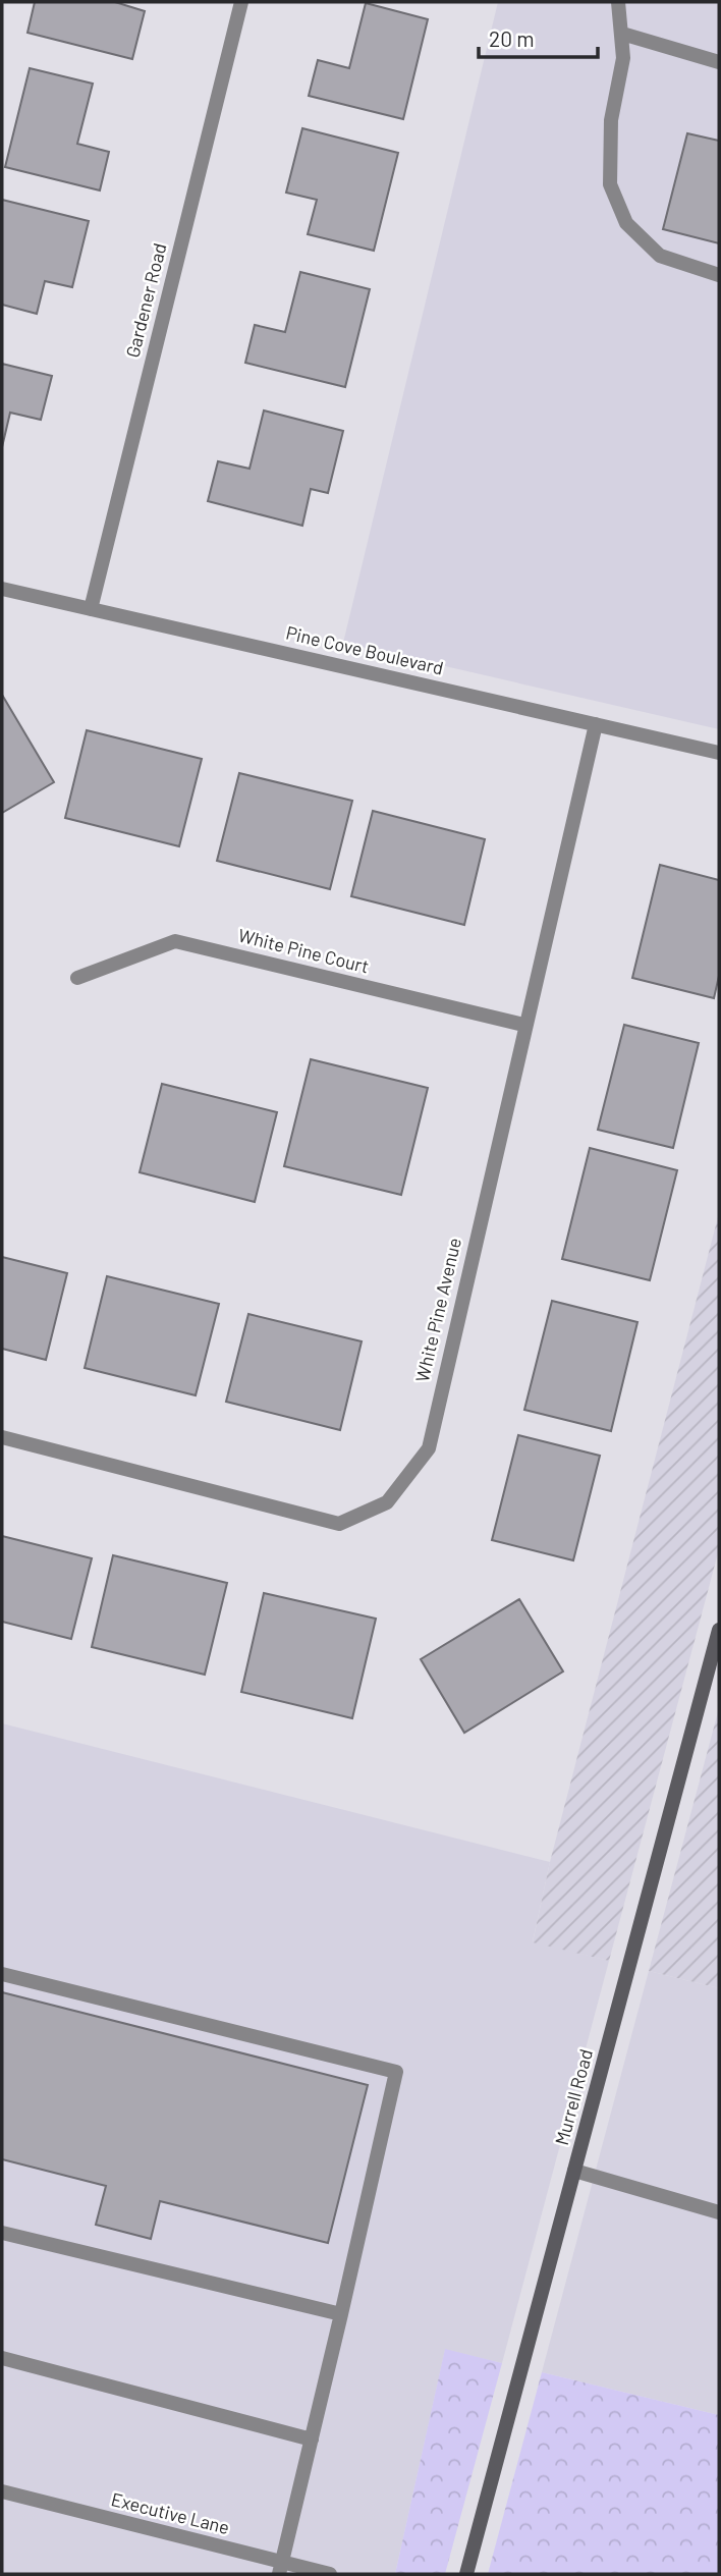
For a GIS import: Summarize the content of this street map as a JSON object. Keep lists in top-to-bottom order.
{
  "streets": {
    "street": [
      "Gardener Road",
      "Pine Cove Boulevard",
      "White Pine Court",
      "White Pine Avenue",
      "Murrell Road",
      "Executive Lane"
    ]
  },
  "crossings": [
    ["Gardener Road", "Pine Cove Boulevard"],
    ["Pine Cove Boulevard", "White Pine Avenue"],
    ["White Pine Court", "White Pine Avenue"]
  ],
  "scale_bar": "20 m"
}
